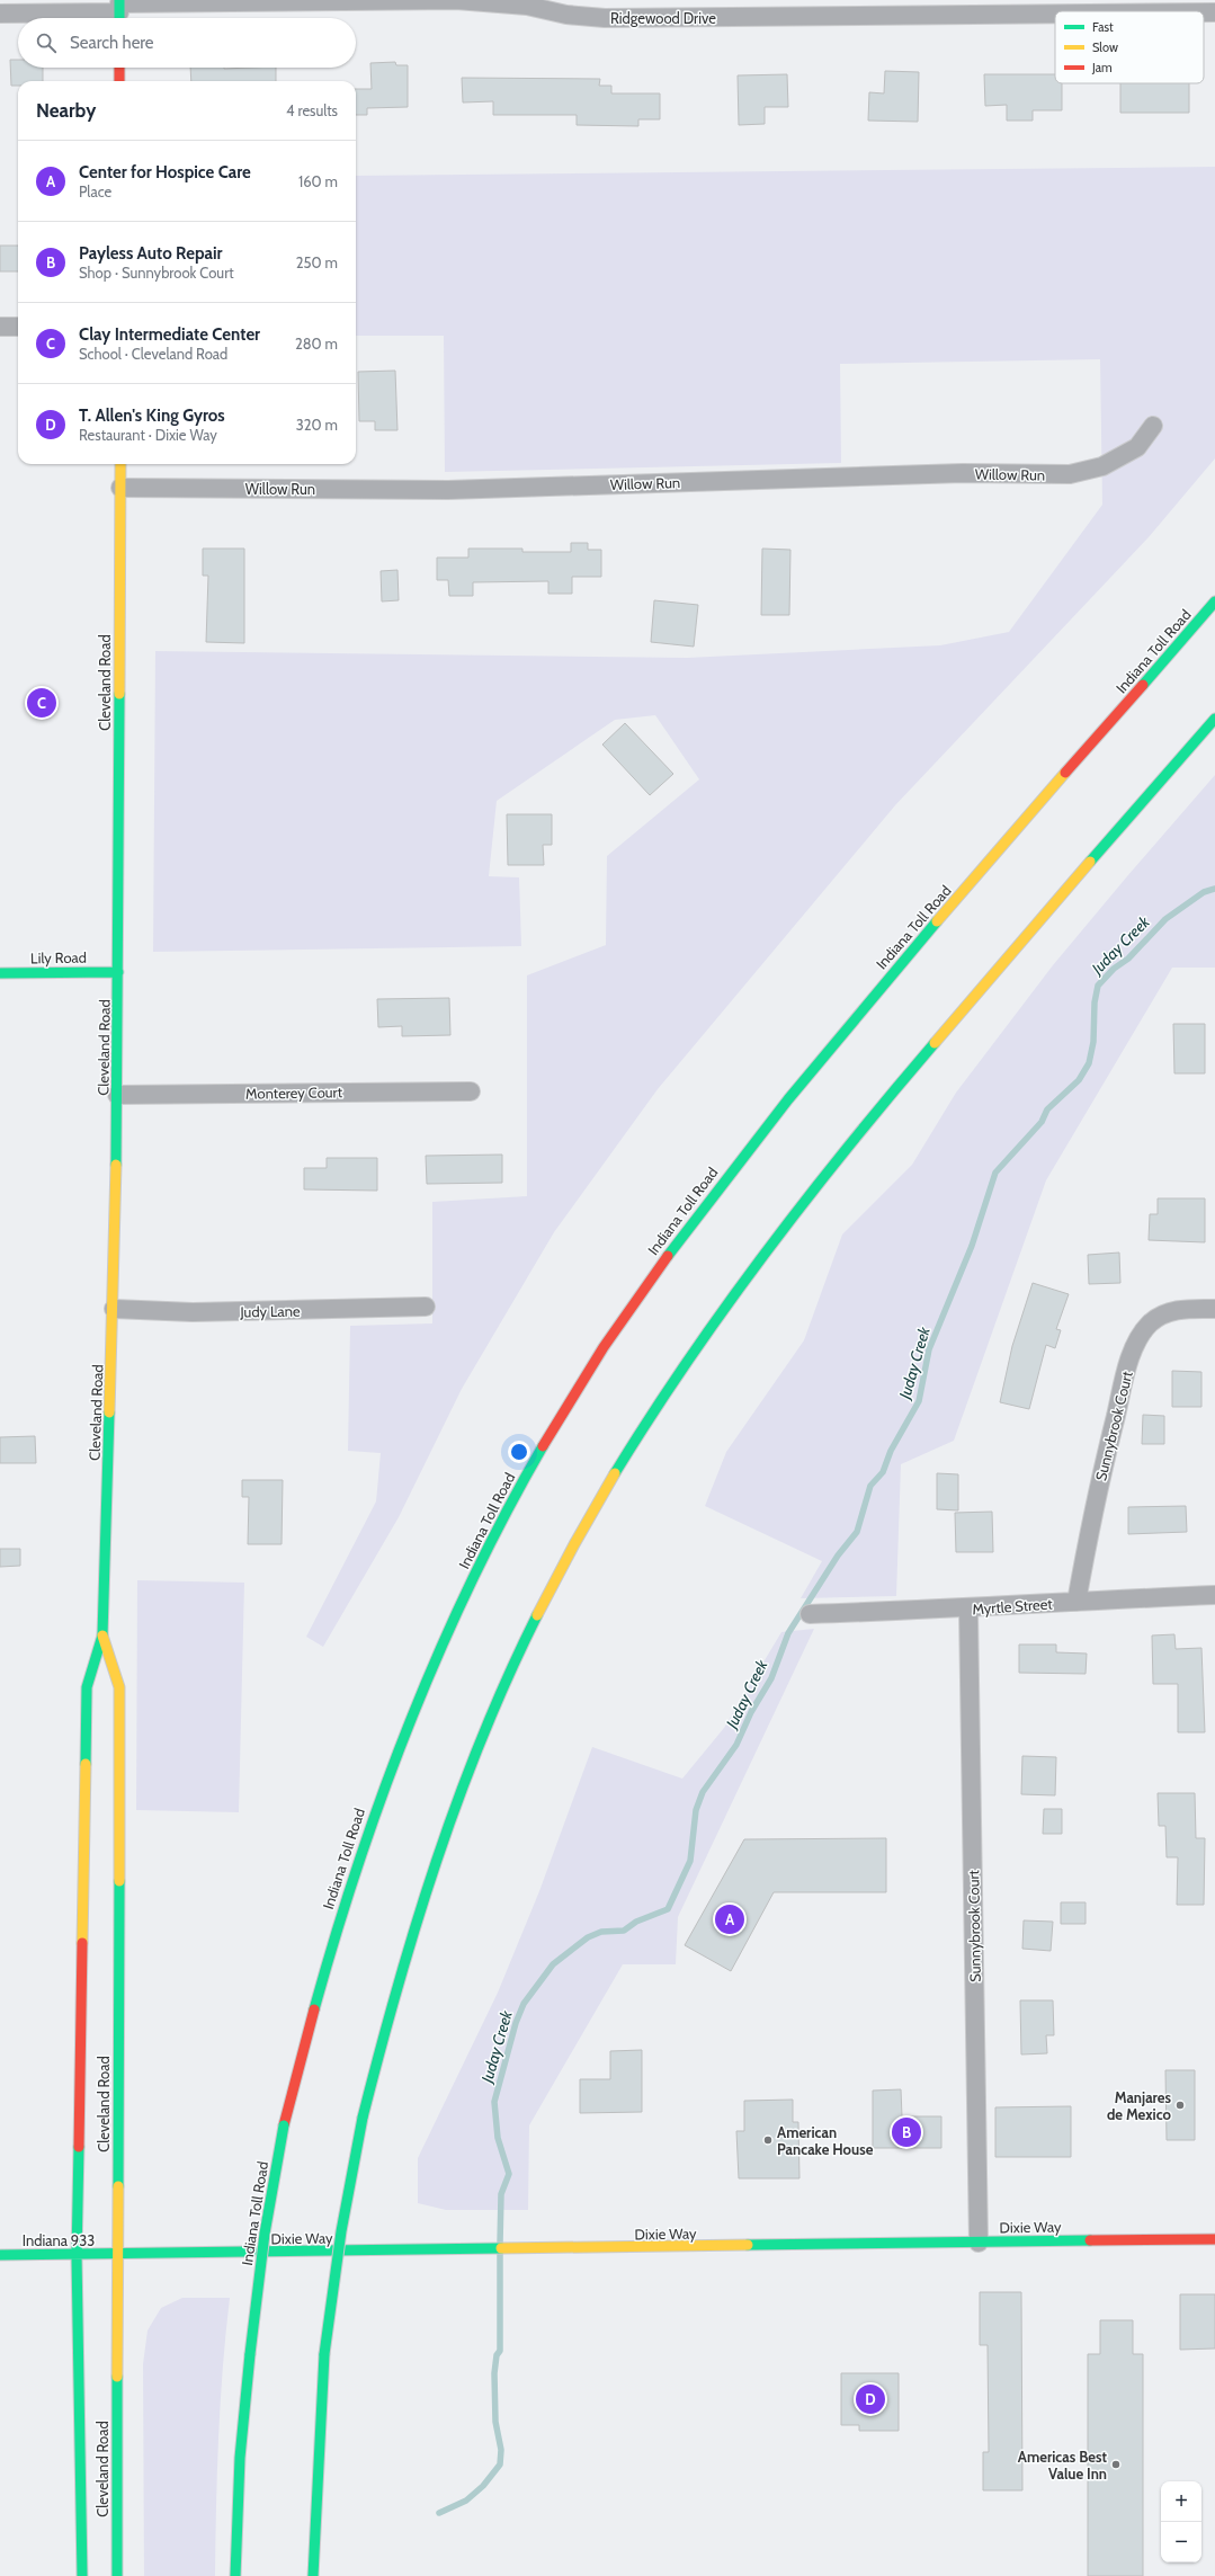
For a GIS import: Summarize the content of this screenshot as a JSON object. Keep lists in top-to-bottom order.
{
  "streets": {
    "main road": [
      "Indiana Toll Road",
      "Cleveland Road",
      "Lily Road",
      "Dixie Way",
      "Indiana 933"
    ],
    "street": [
      "Ridgewood Drive",
      "Willow Run",
      "Monterey Court",
      "Judy Lane",
      "Sunnybrook Court",
      "Myrtle Street"
    ]
  },
  "crossings": [
    ["Willow Run", "Cleveland Road"],
    ["Cleveland Road", "Lily Road"],
    ["Cleveland Road", "Monterey Court"],
    ["Cleveland Road", "Judy Lane"],
    ["Cleveland Road", "Dixie Way"],
    ["Cleveland Road", "Indiana 933"],
    ["Sunnybrook Court", "Myrtle Street"],
    ["Sunnybrook Court", "Dixie Way"],
    ["Dixie Way", "Indiana 933"]
  ],
  "water": ["Juday Creek"],
  "places": ["Manjares de Mexico", "American Pancake House", "Americas Best Value Inn"],
  "legend": ["Fast", "Slow", "Jam"],
  "page": {
    "search": "Search here",
    "heading": ["Nearby", "4 results"],
    "list": [
      {
        "mark": "A",
        "name": "Center for Hospice Care",
        "note": "Place",
        "value": "160 m"
      },
      {
        "mark": "B",
        "name": "Payless Auto Repair",
        "note": "Shop · Sunnybrook Court",
        "value": "250 m"
      },
      {
        "mark": "C",
        "name": "Clay Intermediate Center",
        "note": "School · Cleveland Road",
        "value": "280 m"
      },
      {
        "mark": "D",
        "name": "T. Allen's King Gyros",
        "note": "Restaurant · Dixie Way",
        "value": "320 m"
      }
    ],
    "pins": [
      "C",
      "A",
      "B",
      "D"
    ],
    "map_buttons": ["+", "−"]
  }
}
